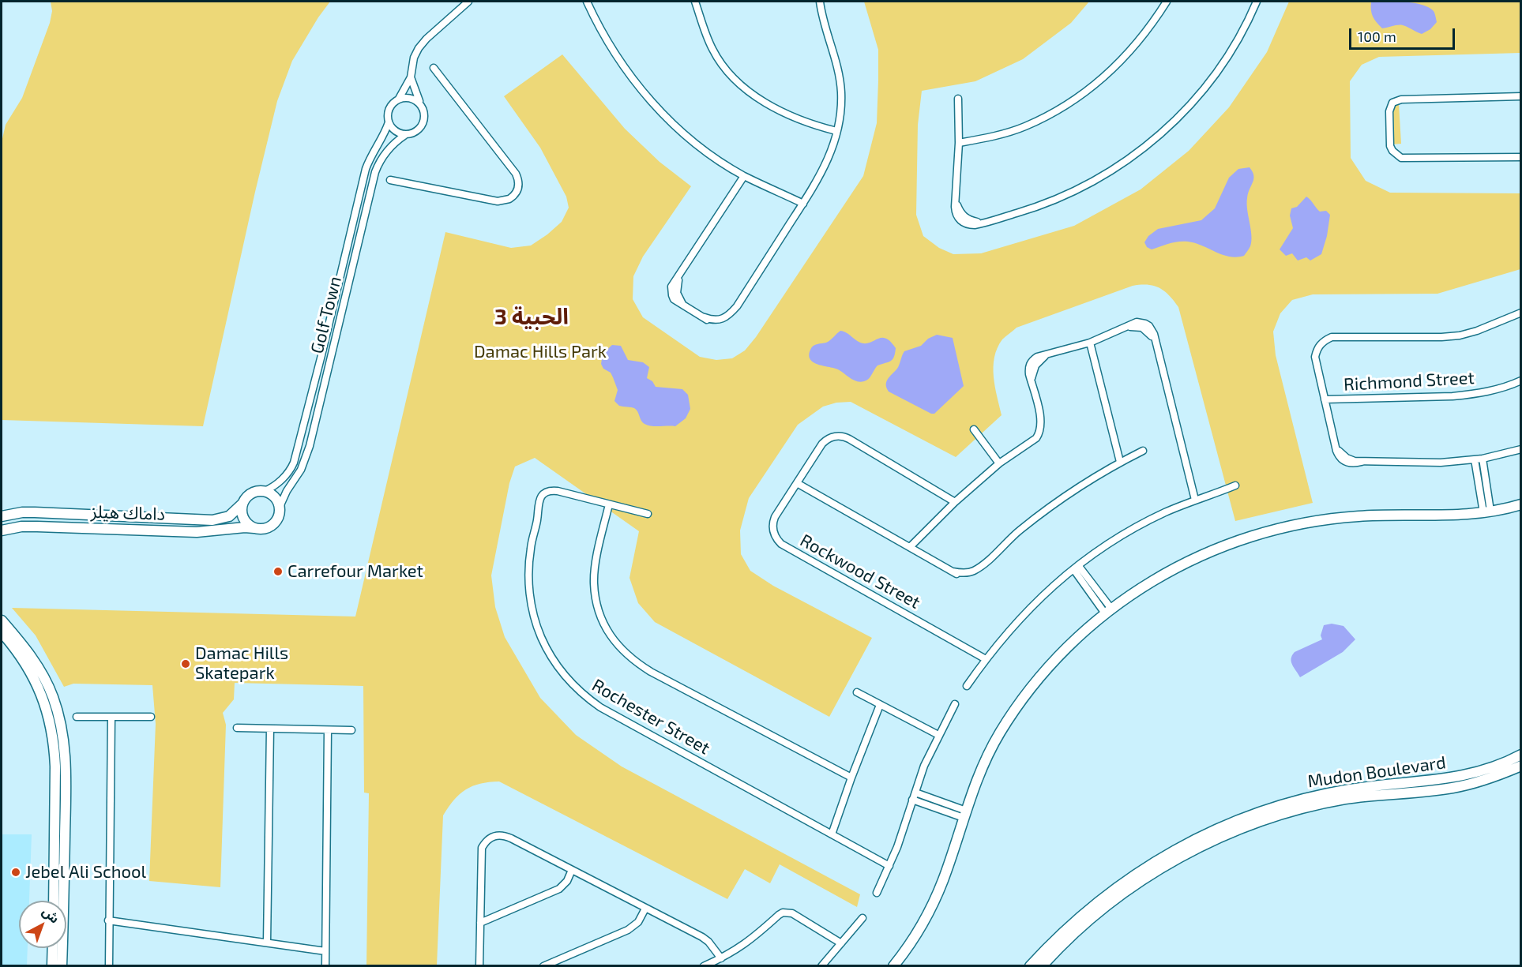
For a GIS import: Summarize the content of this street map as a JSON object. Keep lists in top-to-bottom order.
{
  "streets": {
    "street": [
      "Golf Town",
      "Richmond Street",
      "داماك هيلز",
      "Rockwood Street",
      "Rochester Street",
      "Mudon Boulevard"
    ]
  },
  "crossings": [
    ["Golf Town", "داماك هيلز"]
  ],
  "districts": ["الحبية 3"],
  "parks": ["Damac Hills Park"],
  "places": ["Carrefour Market", "Damac Hills Skatepark", "Jebel Ali School"],
  "scale_bar": "100 m",
  "north": "top right"
}
